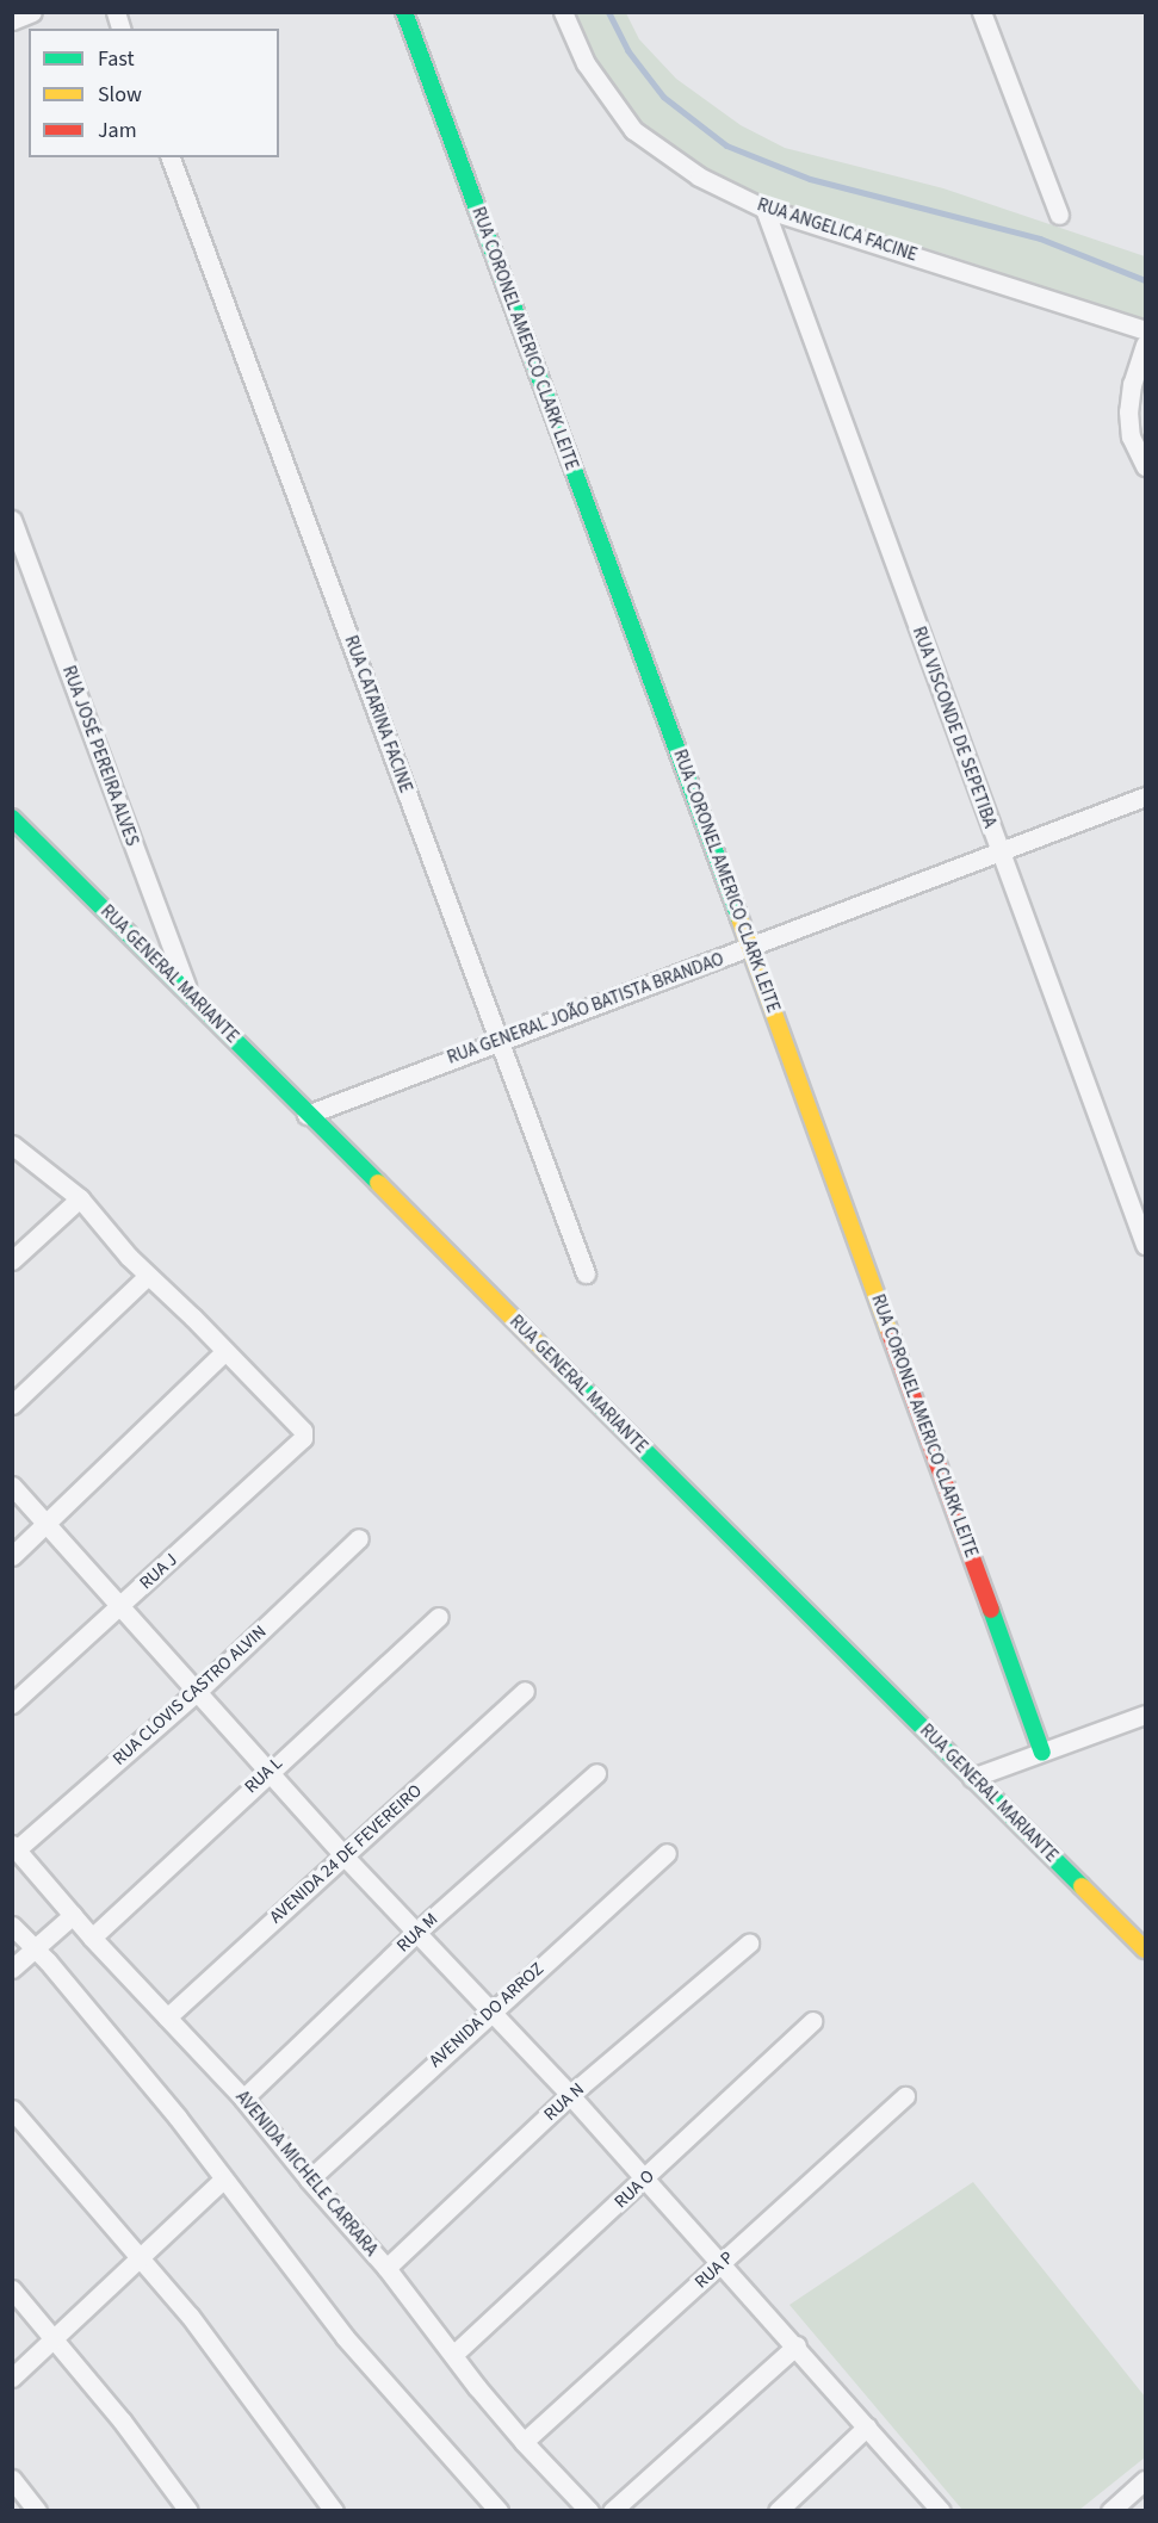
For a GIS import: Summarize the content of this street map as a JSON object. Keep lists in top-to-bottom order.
{
  "streets": {
    "street": [
      "RUA ANGELICA FACINE",
      "RUA CORONEL AMERICO CLARK LEITE",
      "RUA CATARINA FACINE",
      "RUA VISCONDE DE SEPETIBA",
      "RUA JOSÉ PEREIRA ALVES",
      "RUA GENERAL MARIANTE",
      "RUA GENERAL JOÃO BATISTA BRANDAO",
      "RUA J",
      "RUA CLOVIS CASTRO ALVIN",
      "RUA L",
      "AVENIDA 24 DE FEVEREIRO",
      "RUA M",
      "AVENIDA DO ARROZ",
      "RUA N",
      "AVENIDA MICHELE CARRARA",
      "RUA O",
      "RUA P"
    ]
  },
  "crossings": [
    ["RUA ANGELICA FACINE", "RUA VISCONDE DE SEPETIBA"],
    ["RUA CORONEL AMERICO CLARK LEITE", "RUA GENERAL JOÃO BATISTA BRANDAO"],
    ["RUA CATARINA FACINE", "RUA GENERAL JOÃO BATISTA BRANDAO"],
    ["RUA VISCONDE DE SEPETIBA", "RUA GENERAL JOÃO BATISTA BRANDAO"],
    ["RUA JOSÉ PEREIRA ALVES", "RUA GENERAL MARIANTE"],
    ["RUA GENERAL MARIANTE", "RUA GENERAL JOÃO BATISTA BRANDAO"],
    ["RUA CLOVIS CASTRO ALVIN", "AVENIDA MICHELE CARRARA"],
    ["RUA L", "AVENIDA MICHELE CARRARA"],
    ["AVENIDA 24 DE FEVEREIRO", "AVENIDA MICHELE CARRARA"],
    ["RUA M", "AVENIDA MICHELE CARRARA"],
    ["AVENIDA DO ARROZ", "AVENIDA MICHELE CARRARA"],
    ["RUA N", "AVENIDA MICHELE CARRARA"],
    ["AVENIDA MICHELE CARRARA", "RUA O"],
    ["AVENIDA MICHELE CARRARA", "RUA P"]
  ],
  "legend": ["Fast", "Slow", "Jam"]
}
